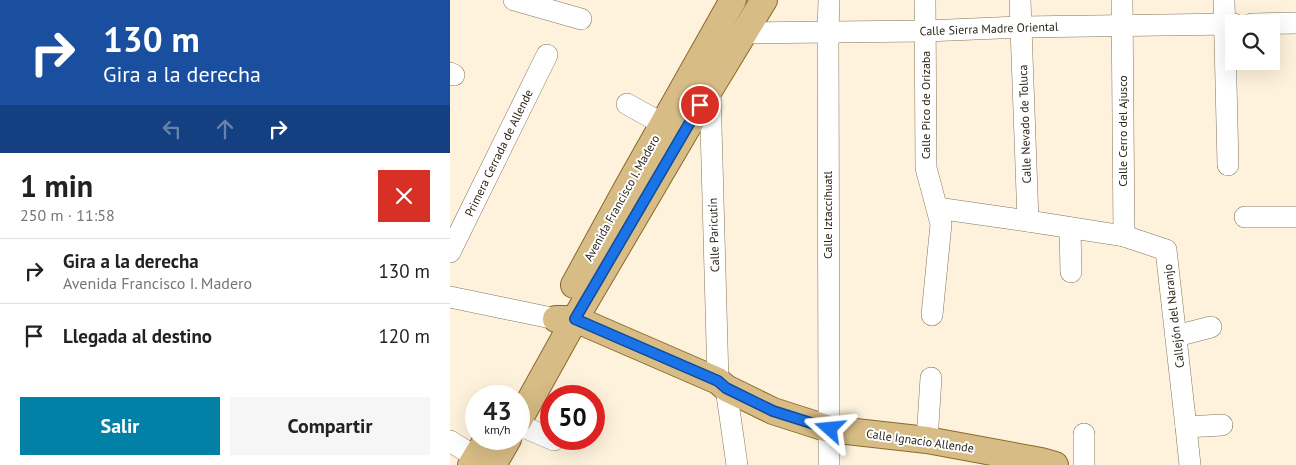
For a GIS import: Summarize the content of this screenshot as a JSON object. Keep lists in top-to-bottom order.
{
  "streets": {
    "main road": ["Avenida Francisco I. Madero", "Calle Ignacio Allende"],
    "street": [
      "Calle Sierra Madre Oriental",
      "Calle Pico de Orizaba",
      "Calle Nevado de Toluca",
      "Calle Cerro del Ajusco",
      "Primera Cerrada de Allende",
      "Calle Iztaccíhuatl",
      "Calle Paricutín",
      "Callejón del Naranjo"
    ]
  },
  "crossings": [
    ["Calle Sierra Madre Oriental", "Calle Pico de Orizaba"],
    ["Calle Sierra Madre Oriental", "Calle Nevado de Toluca"],
    ["Calle Sierra Madre Oriental", "Calle Cerro del Ajusco"],
    ["Calle Sierra Madre Oriental", "Avenida Francisco I. Madero"],
    ["Calle Sierra Madre Oriental", "Calle Iztaccíhuatl"],
    ["Calle Pico de Orizaba", "Callejón del Naranjo"],
    ["Calle Nevado de Toluca", "Callejón del Naranjo"],
    ["Calle Cerro del Ajusco", "Callejón del Naranjo"],
    ["Avenida Francisco I. Madero", "Calle Paricutín"],
    ["Avenida Francisco I. Madero", "Calle Ignacio Allende"],
    ["Calle Iztaccíhuatl", "Calle Ignacio Allende"],
    ["Calle Paricutín", "Calle Ignacio Allende"]
  ],
  "page": {
    "turn": ["130 m", "Gira a la derecha"],
    "heading": ["1 min", "250 m · 11:58"],
    "list": [
      {
        "name": "Gira a la derecha",
        "note": "Avenida Francisco I. Madero",
        "value": "130 m"
      },
      {
        "name": "Llegada al destino",
        "value": "120 m"
      }
    ],
    "speed": "43 km/h",
    "limit": "50",
    "buttons": ["Salir", "Compartir"]
  }
}
